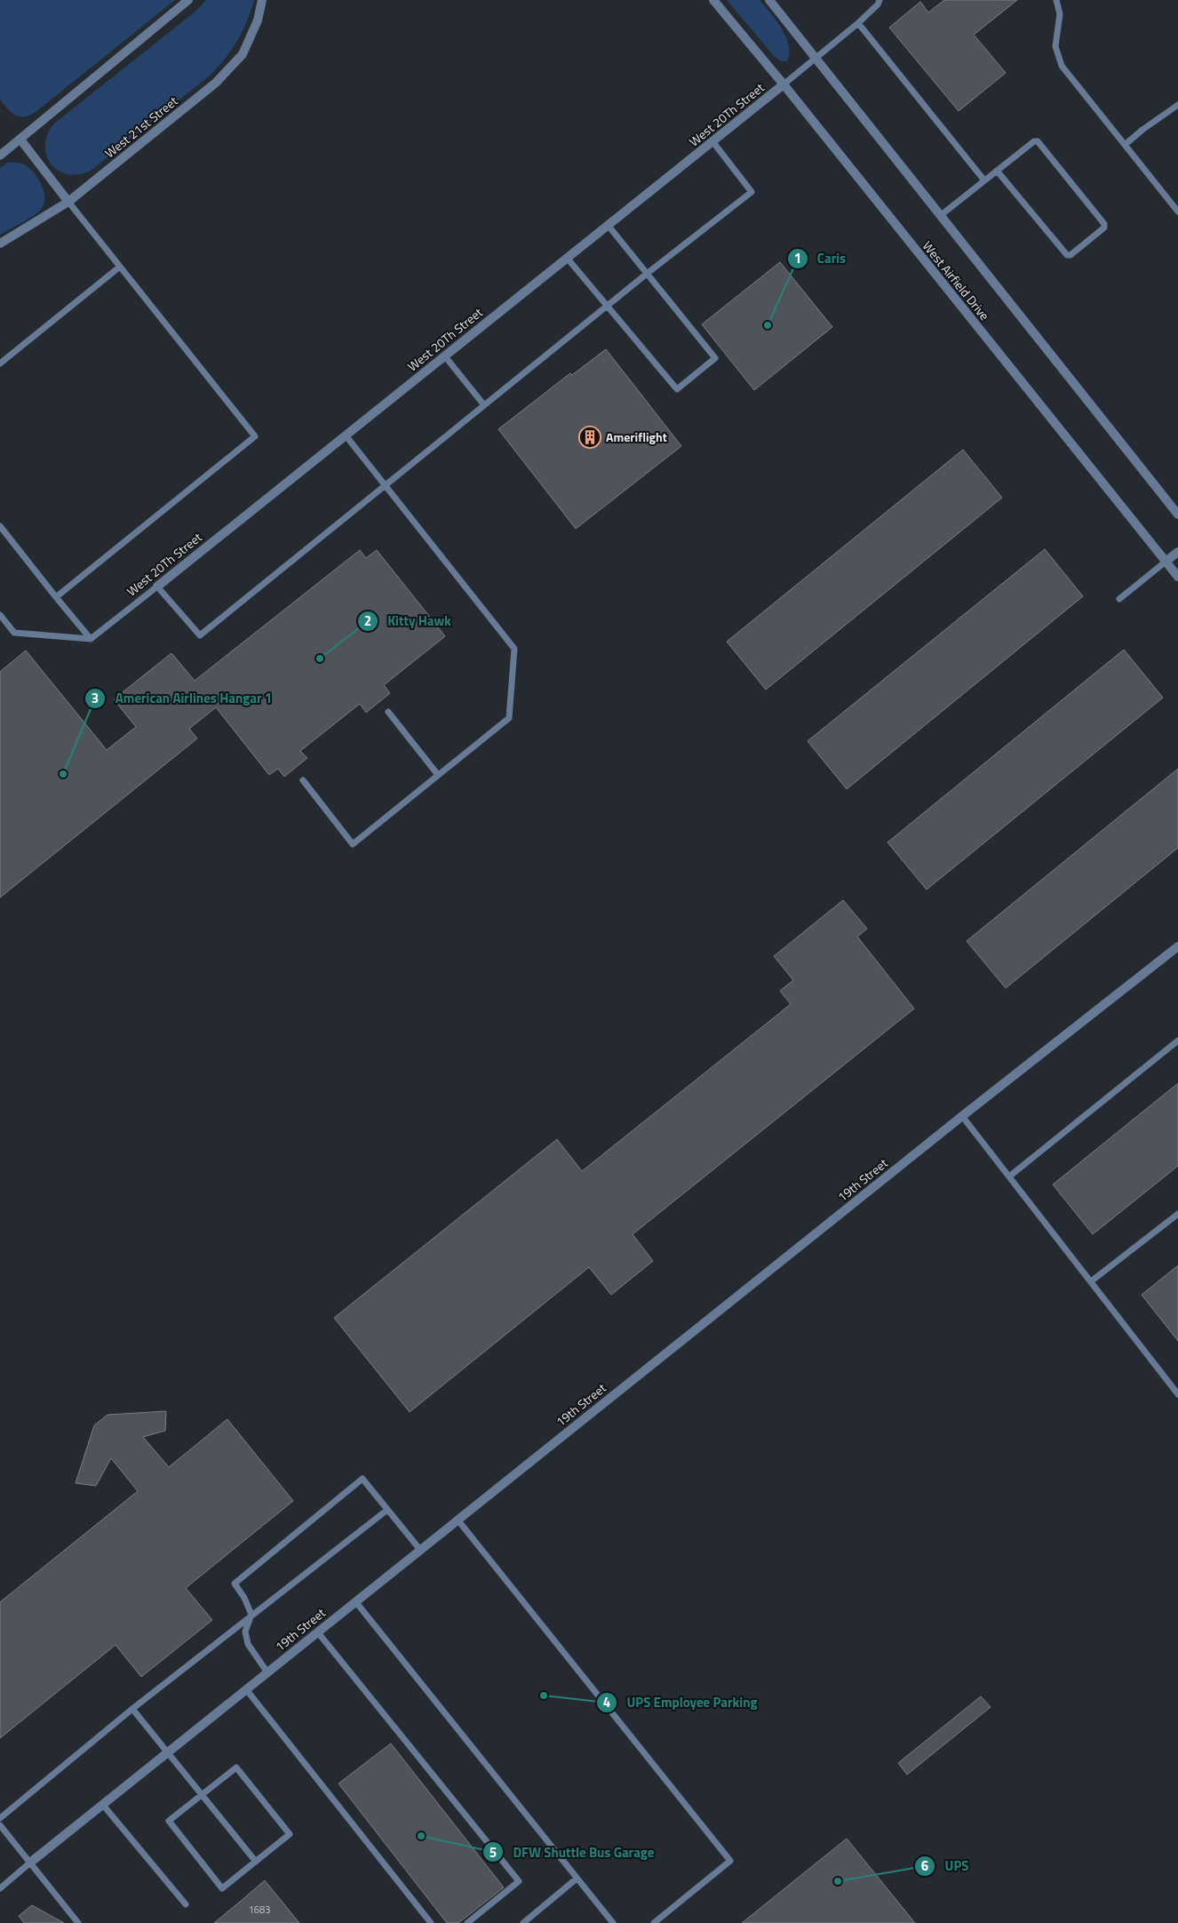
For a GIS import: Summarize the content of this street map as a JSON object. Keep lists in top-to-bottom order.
{
  "streets": {
    "street": [
      "West 20Th Street",
      "West 21st Street",
      "West Airfield Drive",
      "19th Street"
    ]
  },
  "crossings": [
    ["West 20Th Street", "West Airfield Drive"]
  ],
  "places": {
    "other": [
      "Caris",
      "Kitty Hawk",
      "American Airlines Hangar 1",
      "UPS Employee Parking",
      "DFW Shuttle Bus Garage",
      "UPS"
    ],
    "building": ["Ameriflight"]
  },
  "house_numbers": ["1683"]
}
